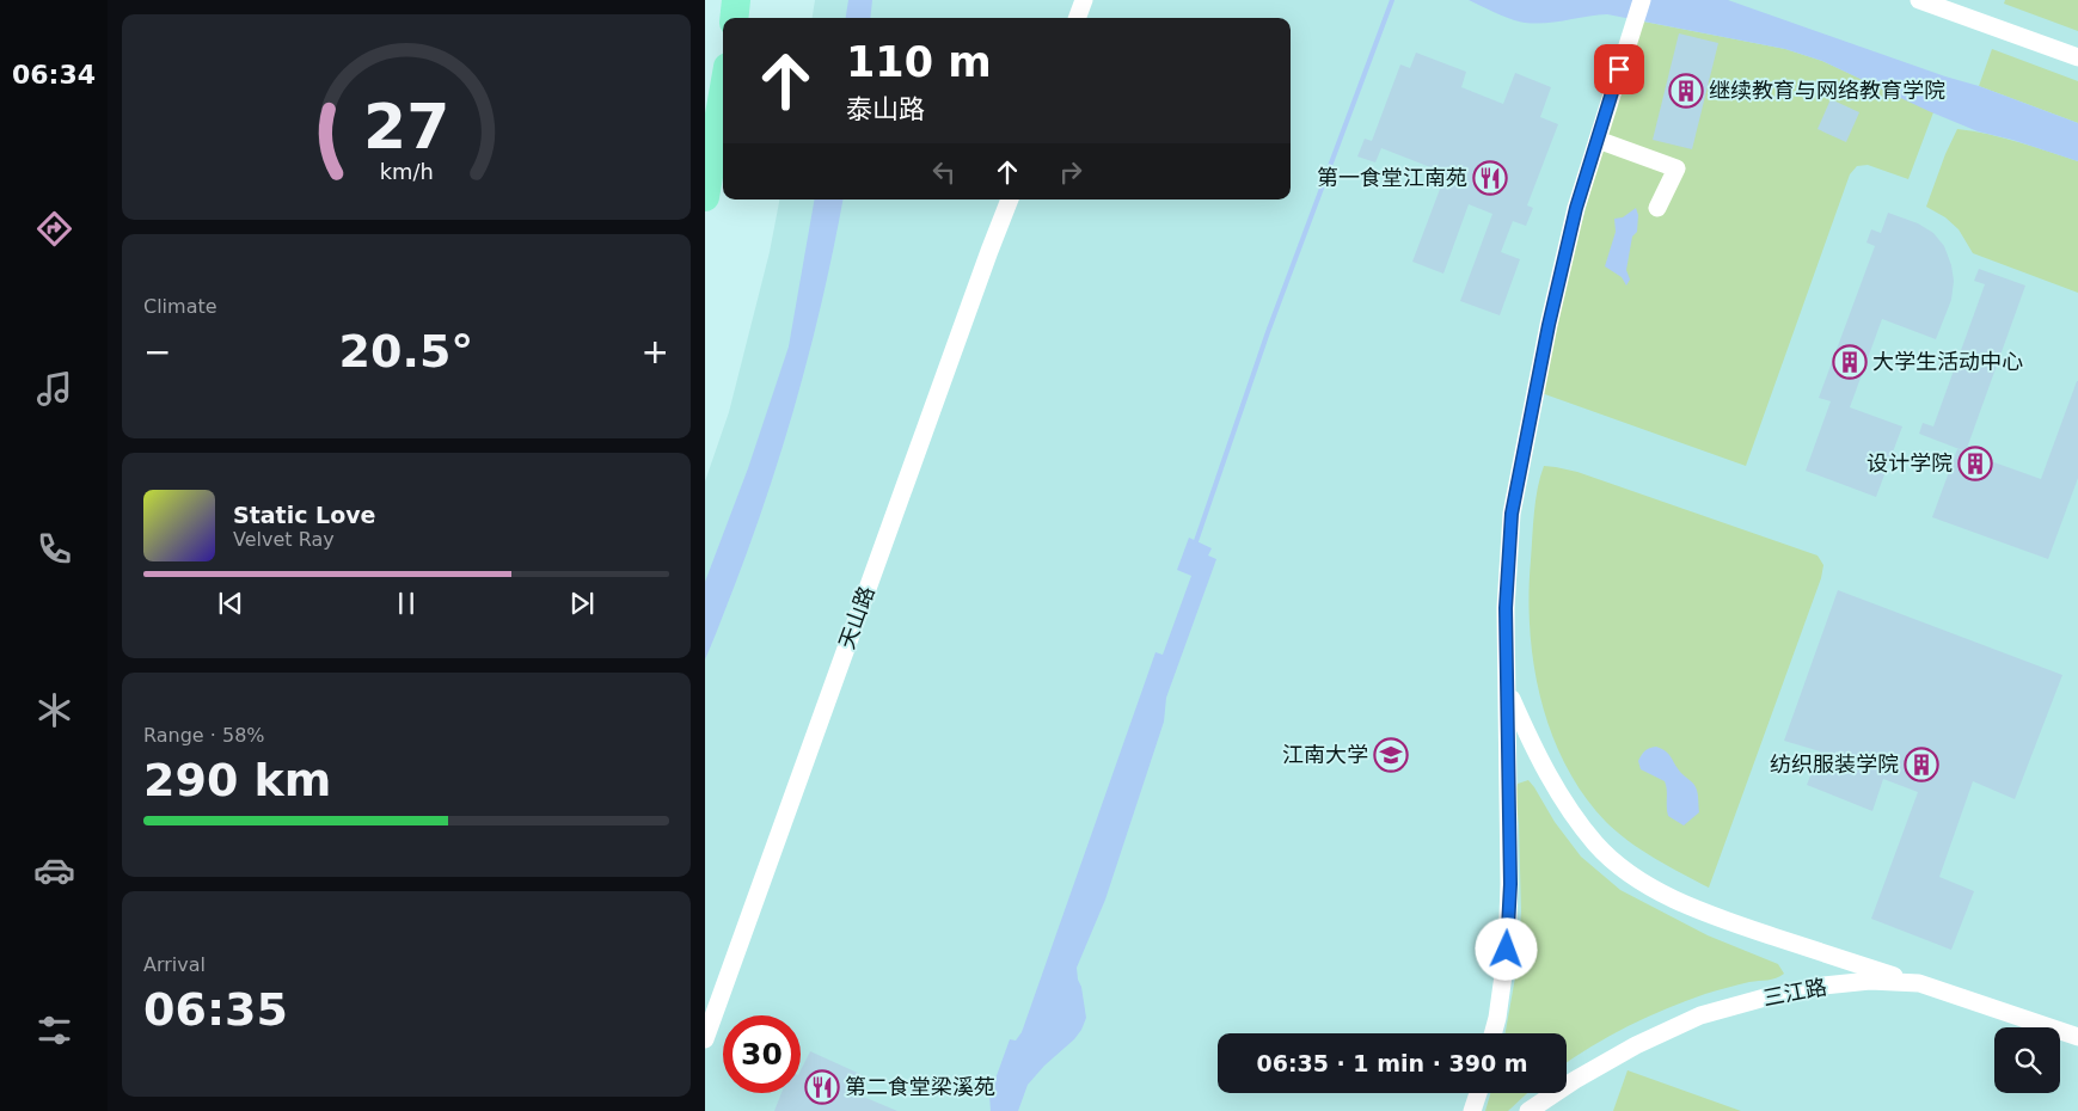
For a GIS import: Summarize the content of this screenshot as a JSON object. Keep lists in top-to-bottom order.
{
  "streets": {
    "street": ["天山路", "三江路"]
  },
  "places": {
    "building": [
      "继续教育与网络教育学院",
      "大学生活动中心",
      "设计学院",
      "纺织服装学院"
    ],
    "restaurant": ["第一食堂江南苑", "第二食堂梁溪苑"],
    "school or university": ["江南大学"]
  },
  "page": {
    "tabs": "06:34",
    "turn": ["110 m", "泰山路"],
    "tile": [
      "Climate",
      ["Range · 58%", "290 km"],
      ["Arrival", "06:35"]
    ],
    "heat": ["−", "20.5°", "+"],
    "song": ["Static Love", "Velvet Ray"],
    "limit": "30",
    "trip": "06:35 · 1 min · 390 m",
    "gauge": ["27", "km/h"]
  }
}
